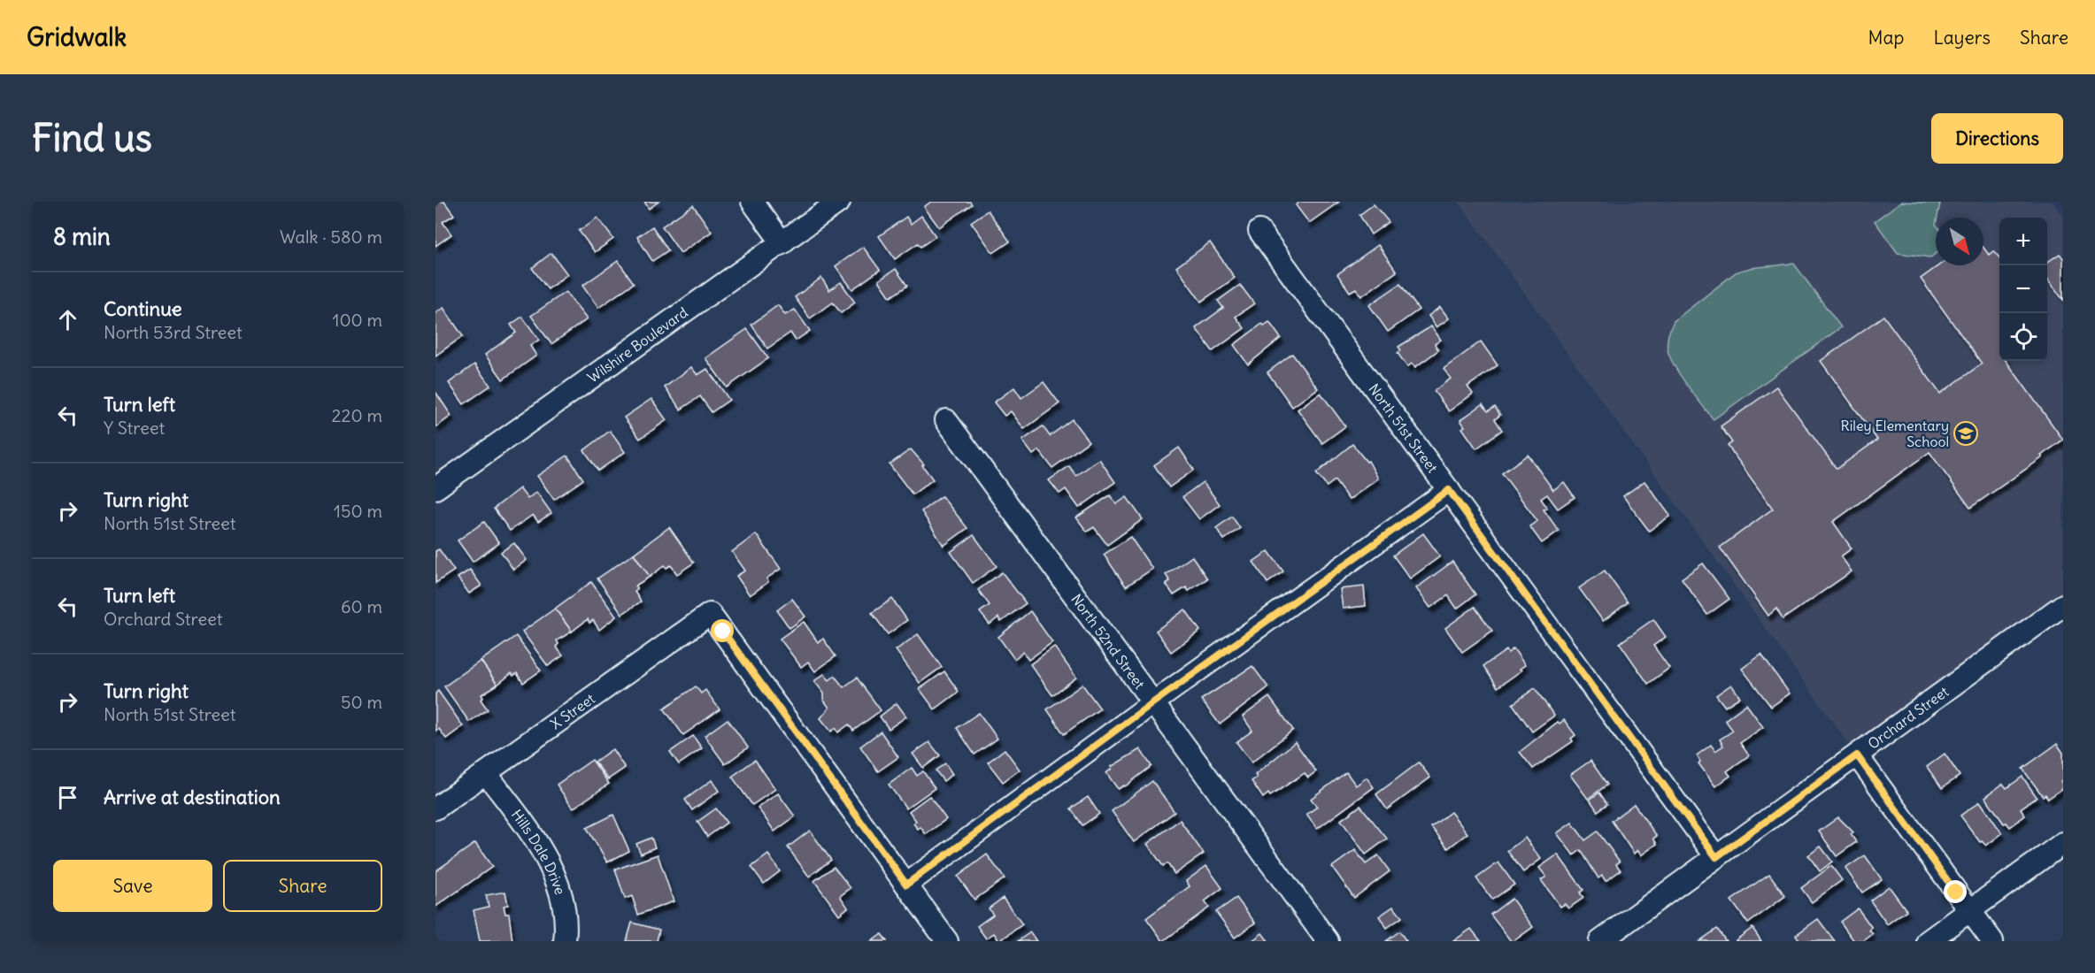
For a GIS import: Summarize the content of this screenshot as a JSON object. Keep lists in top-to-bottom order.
{
  "streets": {
    "street": [
      "Wilshire Boulevard",
      "North 51st Street",
      "North 52nd Street",
      "X Street",
      "Orchard Street",
      "Hills Dale Drive"
    ]
  },
  "crossings": [
    ["North 51st Street", "Orchard Street"],
    ["X Street", "Hills Dale Drive"]
  ],
  "places": {
    "school or university": ["Riley Elementary School"]
  },
  "north": "bottom right",
  "page": {
    "header": "Gridwalk",
    "nav": ["Map", "Layers", "Share"],
    "buttons": [
      "Directions",
      ["Save", "Share"]
    ],
    "title": "Find us",
    "heading": ["8 min", "Walk · 580 m"],
    "map_buttons": ["+", "−"],
    "list": [
      ["Continue", "North 53rd Street", "100 m"],
      ["Turn left", "Y Street", "220 m"],
      ["Turn right", "North 51st Street", "150 m"],
      ["Turn left", "Orchard Street", "60 m"],
      ["Turn right", "North 51st Street", "50 m"],
      "Arrive at destination"
    ]
  }
}
